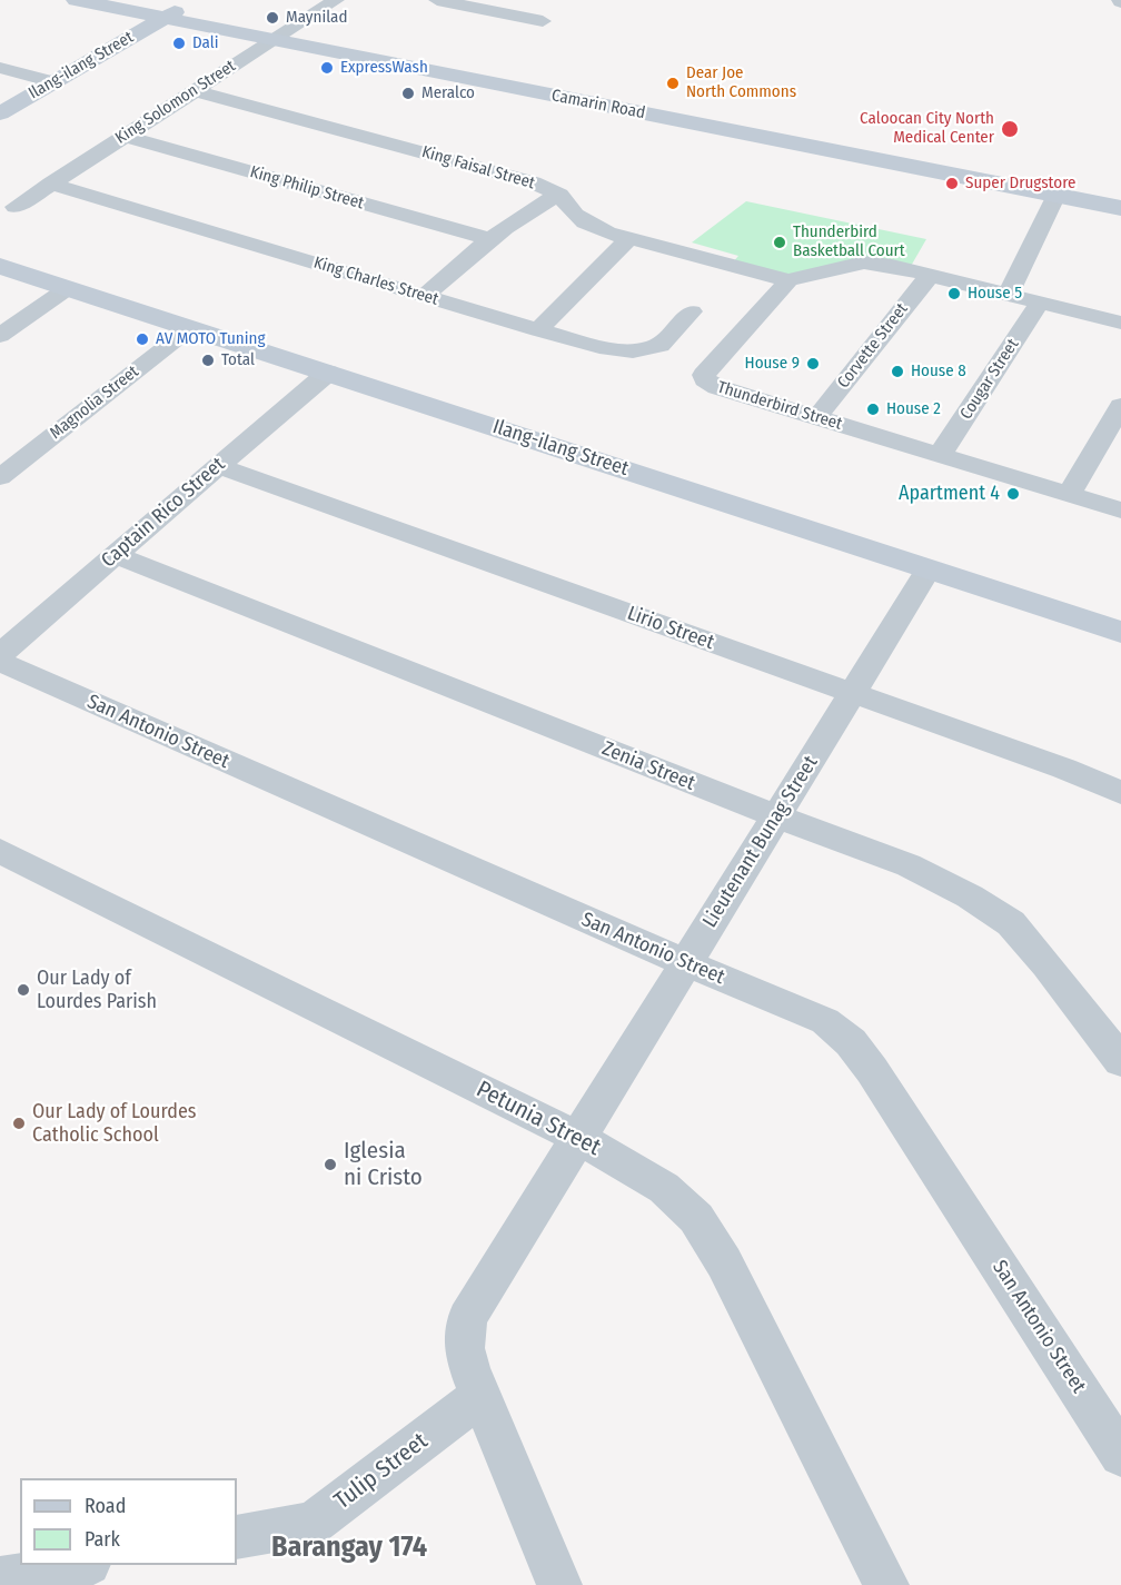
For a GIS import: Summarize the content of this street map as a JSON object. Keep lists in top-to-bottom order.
{
  "streets": {
    "main road": ["Ilang-ilang Street", "Camarin Road"],
    "street": [
      "King Solomon Street",
      "King Faisal Street",
      "King Philip Street",
      "King Charles Street",
      "Corvette Street",
      "Cougar Street",
      "Magnolia Street",
      "Thunderbird Street",
      "Captain Rico Street",
      "Lirio Street",
      "San Antonio Street",
      "Zenia Street",
      "Lieutenant Bunag Street",
      "Petunia Street",
      "Tulip Street"
    ]
  },
  "crossings": [
    ["Ilang-ilang Street", "Camarin Road"],
    ["Ilang-ilang Street", "Magnolia Street"],
    ["Ilang-ilang Street", "Captain Rico Street"],
    ["Ilang-ilang Street", "Lieutenant Bunag Street"],
    ["King Solomon Street", "Camarin Road"],
    ["King Solomon Street", "King Faisal Street"],
    ["King Solomon Street", "King Philip Street"],
    ["King Solomon Street", "King Charles Street"],
    ["King Faisal Street", "Thunderbird Street"],
    ["Corvette Street", "Thunderbird Street"],
    ["Cougar Street", "Thunderbird Street"],
    ["Captain Rico Street", "Lirio Street"],
    ["Captain Rico Street", "Zenia Street"],
    ["Lirio Street", "Lieutenant Bunag Street"],
    ["San Antonio Street", "Lieutenant Bunag Street"],
    ["Zenia Street", "Lieutenant Bunag Street"],
    ["Lieutenant Bunag Street", "Petunia Street"],
    ["Lieutenant Bunag Street", "Tulip Street"]
  ],
  "districts": ["Barangay 174"],
  "places": [
    "Maynilad",
    "Dali",
    "ExpressWash",
    "Dear Joe North Commons",
    "Meralco",
    "Caloocan City North Medical Center",
    "Super Drugstore",
    "Thunderbird Basketball Court",
    "House 5",
    "AV MOTO Tuning",
    "Total",
    "House 9",
    "House 8",
    "House 2",
    "Apartment 4",
    "Our Lady of Lourdes Parish",
    "Our Lady of Lourdes Catholic School",
    "Iglesia ni Cristo"
  ],
  "legend": ["Road", "Park"]
}
